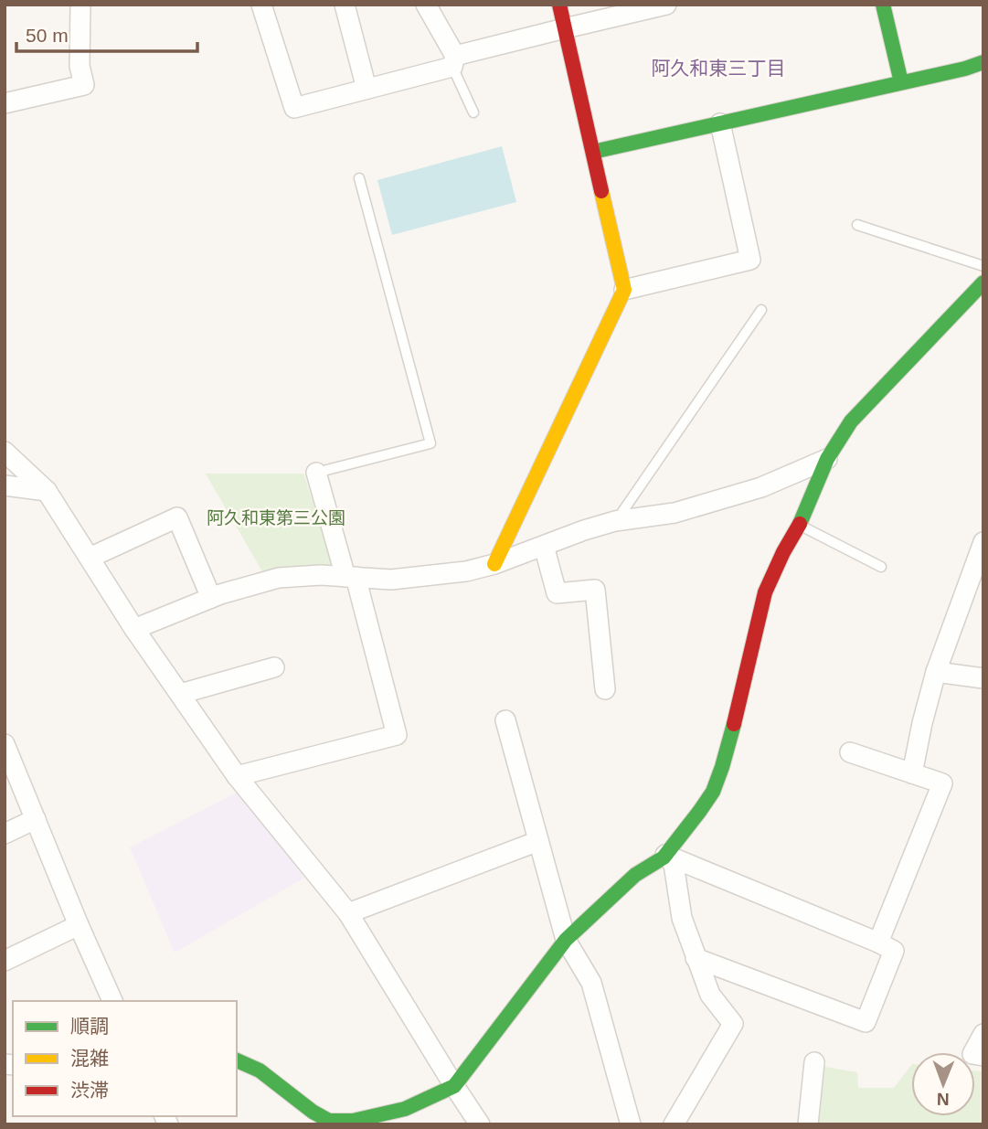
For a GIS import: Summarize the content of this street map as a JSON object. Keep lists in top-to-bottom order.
{
  "districts": ["阿久和東三丁目"],
  "parks": ["阿久和東第三公園"],
  "legend": ["順調", "混雑", "渋滞"],
  "scale_bar": "50 m",
  "north": "bottom"
}
